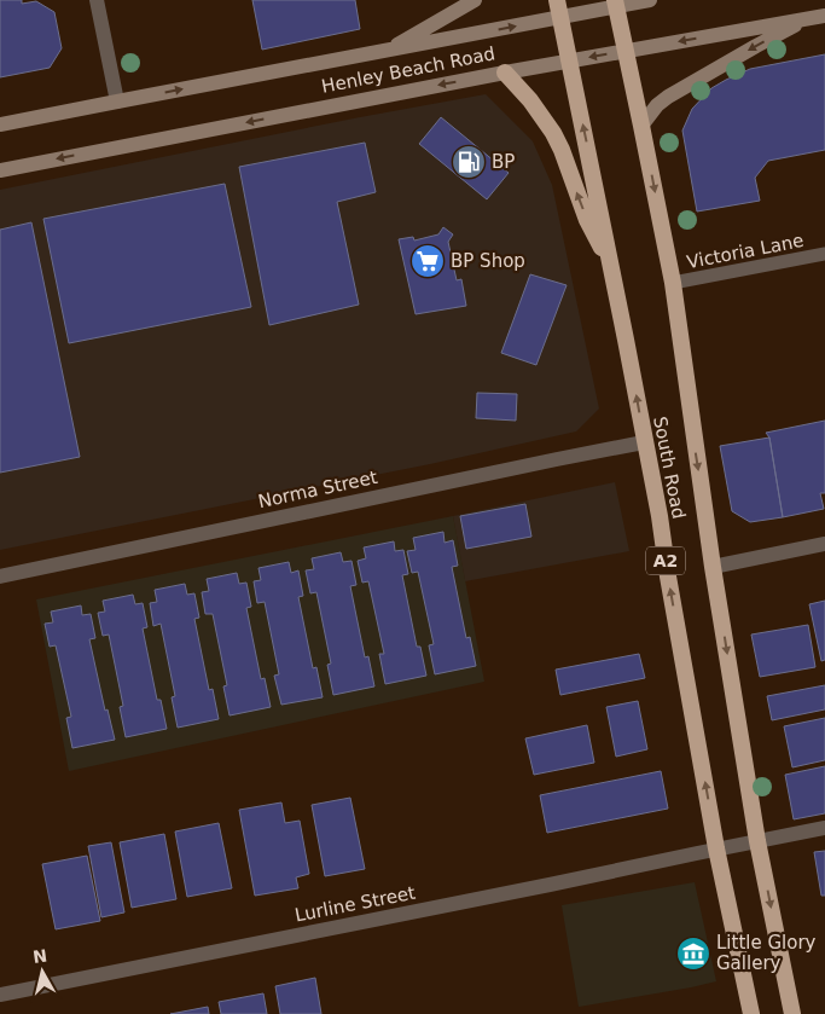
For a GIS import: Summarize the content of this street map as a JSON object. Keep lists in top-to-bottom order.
{
  "streets": {
    "highway": ["South Road", "A2"],
    "main road": ["Henley Beach Road"],
    "street": ["Norma Street", "Lurline Street"],
    "lane": ["Victoria Lane"]
  },
  "crossings": [
    ["Henley Beach Road", "South Road"],
    ["Victoria Lane", "South Road"],
    ["South Road", "Norma Street"],
    ["South Road", "Lurline Street"]
  ],
  "places": {
    "fuel station": ["BP"],
    "supermarket": ["BP Shop"],
    "museum": ["Little Glory Gallery"]
  },
  "north": "top"
}
